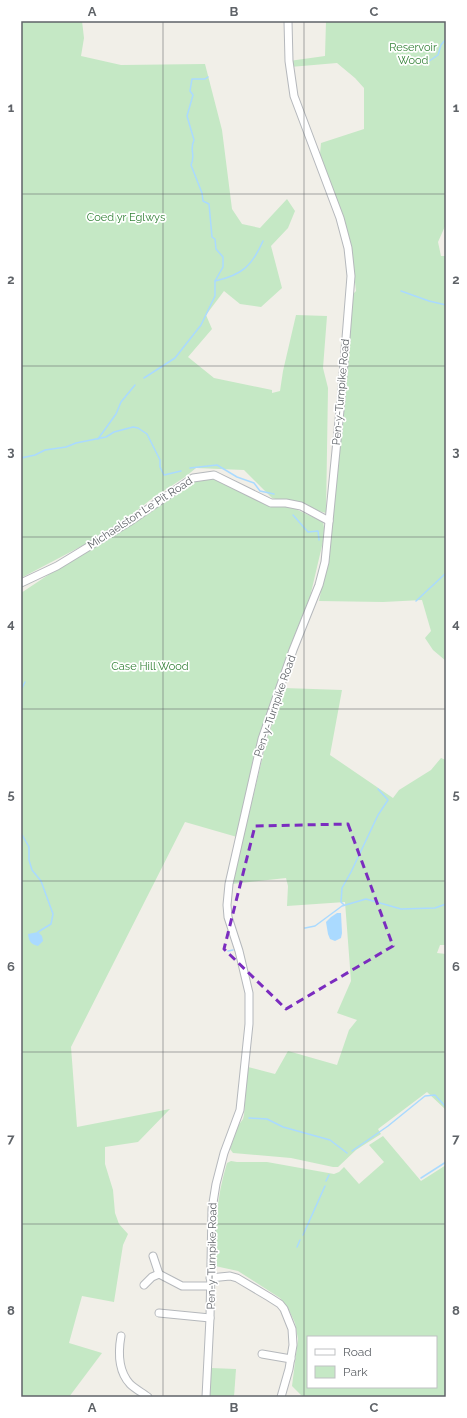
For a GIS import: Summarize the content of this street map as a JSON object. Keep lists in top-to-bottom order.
{
  "streets": {
    "street": ["Pen-y-Turnpike Road", "Michaelston Le Pit Road"]
  },
  "crossings": [
    ["Pen-y-Turnpike Road", "Michaelston Le Pit Road"]
  ],
  "parks": ["Reservoir Wood", "Coed yr Eglwys", "Case Hill Wood"],
  "legend": ["Road", "Park"],
  "grid": {
    "columns": ["A", "B", "C"],
    "rows": [
      "1",
      "2",
      "3",
      "4",
      "5",
      "6",
      "7",
      "8"
    ]
  }
}
